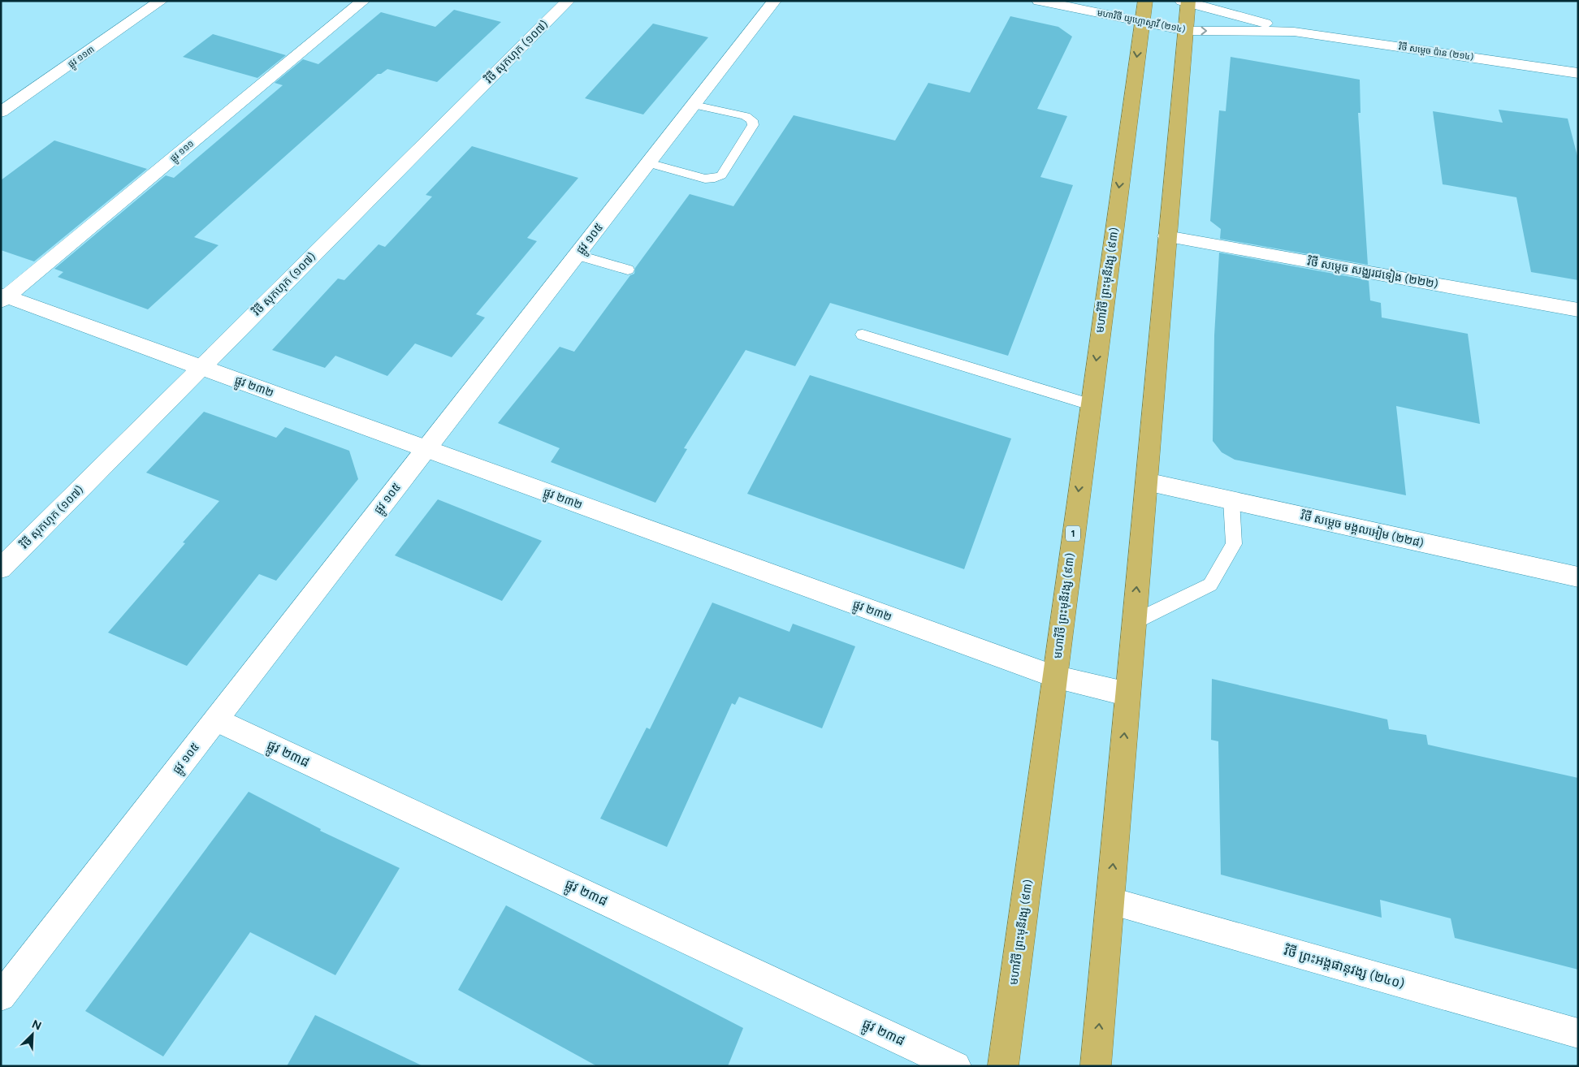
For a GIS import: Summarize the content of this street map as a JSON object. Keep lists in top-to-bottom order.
{
  "streets": {
    "highway": ["មហាវិថី ព្រះមុនីវង្ស (៩៣)", "1"],
    "street": [
      "មហាវិថី យូហ្គោស្លាវី (២១៤)",
      "វិថី សុកហុក (១០៧)",
      "វិថី សម្តេច ប៉ាន (២១៤)",
      "ផ្លូវ ១១៣",
      "ផ្លូវ ១១១",
      "ផ្លូវ ១០៥",
      "វិថី សម្តេច សង្ឈរជទៀង (២២២)",
      "ផ្លូវ ២៣២",
      "វិថី សម្តេច មង្គលអៀម (២២៨)",
      "ផ្លូវ ២៣៨",
      "វិថី ព្រះអង្គផានុវង្ស (២៤០)"
    ]
  },
  "crossings": [
    ["មហាវិថី យូហ្គោស្លាវី (២១៤)", "វិថី សម្តេច ប៉ាន (២១៤)"],
    ["មហាវិថី យូហ្គោស្លាវី (២១៤)", "មហាវិថី ព្រះមុនីវង្ស (៩៣)"],
    ["វិថី សុកហុក (១០៧)", "ផ្លូវ ២៣២"],
    ["ផ្លូវ ១១១", "ផ្លូវ ២៣២"],
    ["ផ្លូវ ១០៥", "ផ្លូវ ២៣២"],
    ["ផ្លូវ ១០៥", "ផ្លូវ ២៣៨"],
    ["មហាវិថី ព្រះមុនីវង្ស (៩៣)", "ផ្លូវ ២៣២"]
  ],
  "north": "top right"
}
